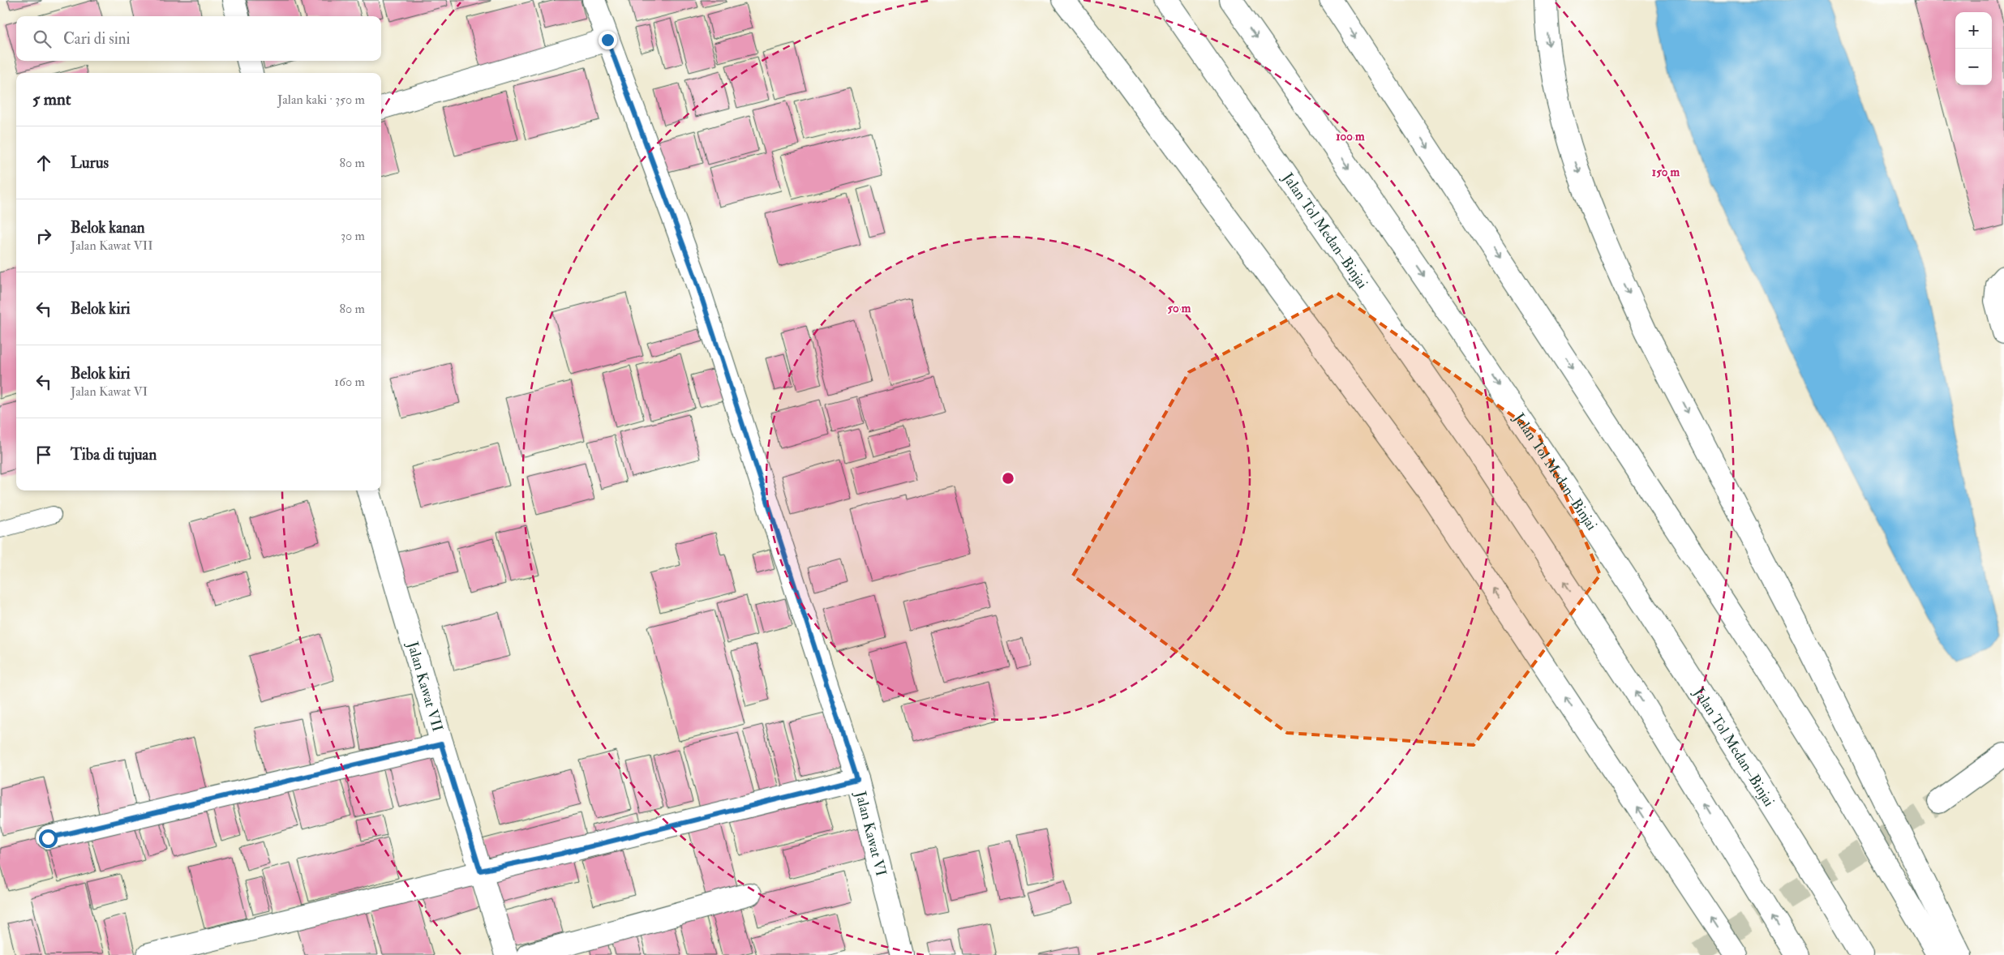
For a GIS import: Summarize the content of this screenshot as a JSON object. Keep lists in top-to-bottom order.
{
  "streets": {
    "main road": ["Jalan Tol Medan–Binjai", "Jalan Kawat VII", "Jalan Kawat VI"]
  },
  "page": {
    "map_buttons": ["+", "−"],
    "search": "Cari di sini",
    "heading": ["5 mnt", "Jalan kaki · 350 m"],
    "list": [
      ["Lurus", "80 m"],
      ["Belok kanan", "Jalan Kawat VII", "30 m"],
      ["Belok kiri", "80 m"],
      ["Belok kiri", "Jalan Kawat VI", "160 m"],
      "Tiba di tujuan"
    ]
  },
  "rings": ["100 m", "150 m", "50 m"]
}
